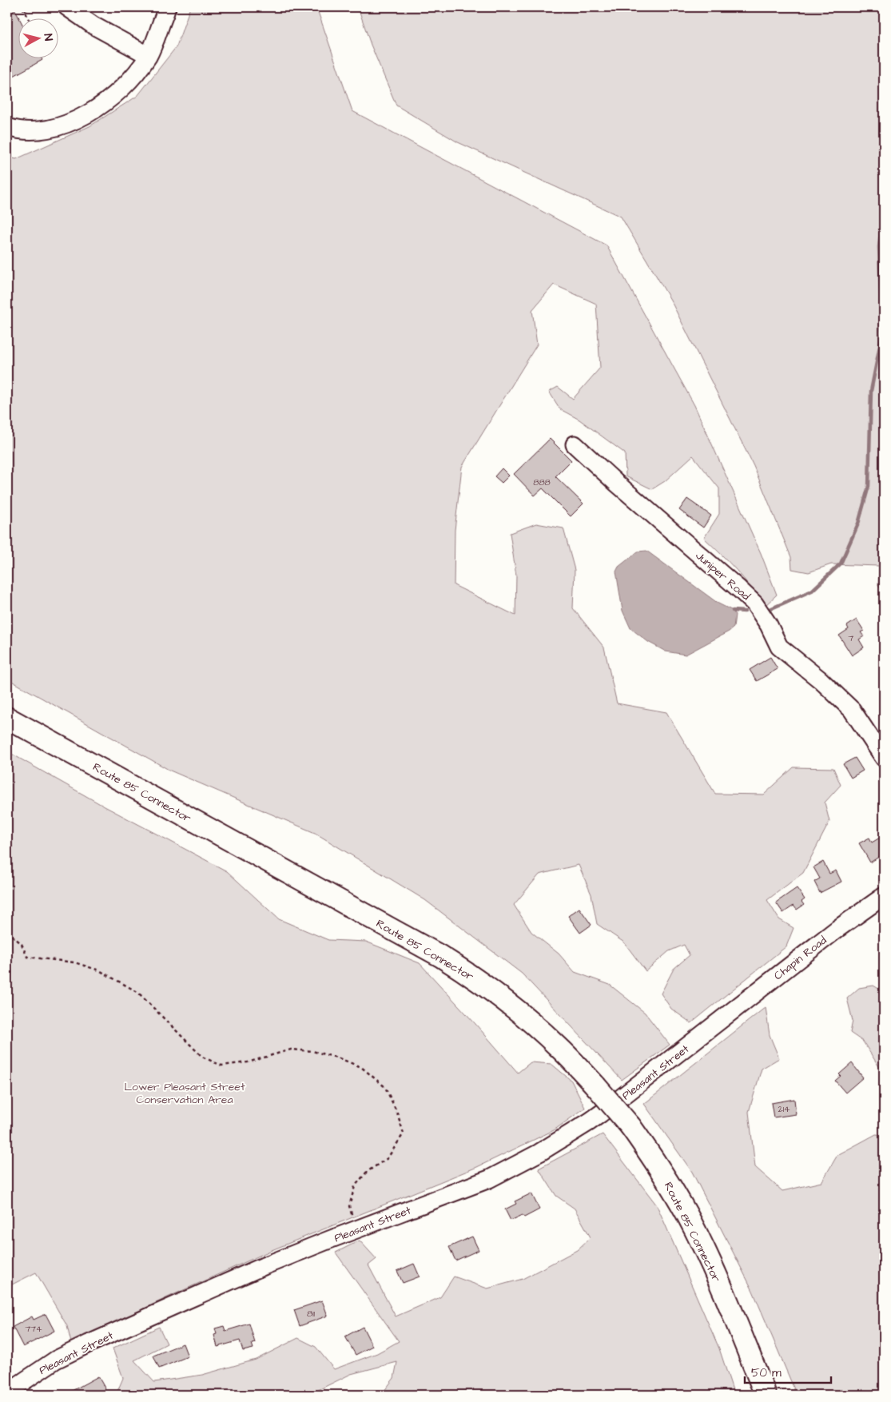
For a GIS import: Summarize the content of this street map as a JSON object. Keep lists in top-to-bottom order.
{
  "streets": {
    "main road": ["Route 85 Connector"],
    "street": ["Juniper Road", "Chapin Road", "Pleasant Street"]
  },
  "crossings": [
    ["Chapin Road", "Pleasant Street"]
  ],
  "parks": ["Lower Pleasant Street Conservation Area"],
  "house_numbers": [
    "888",
    "7",
    "214",
    "811",
    "774"
  ],
  "scale_bar": "50 m",
  "north": "right"
}
